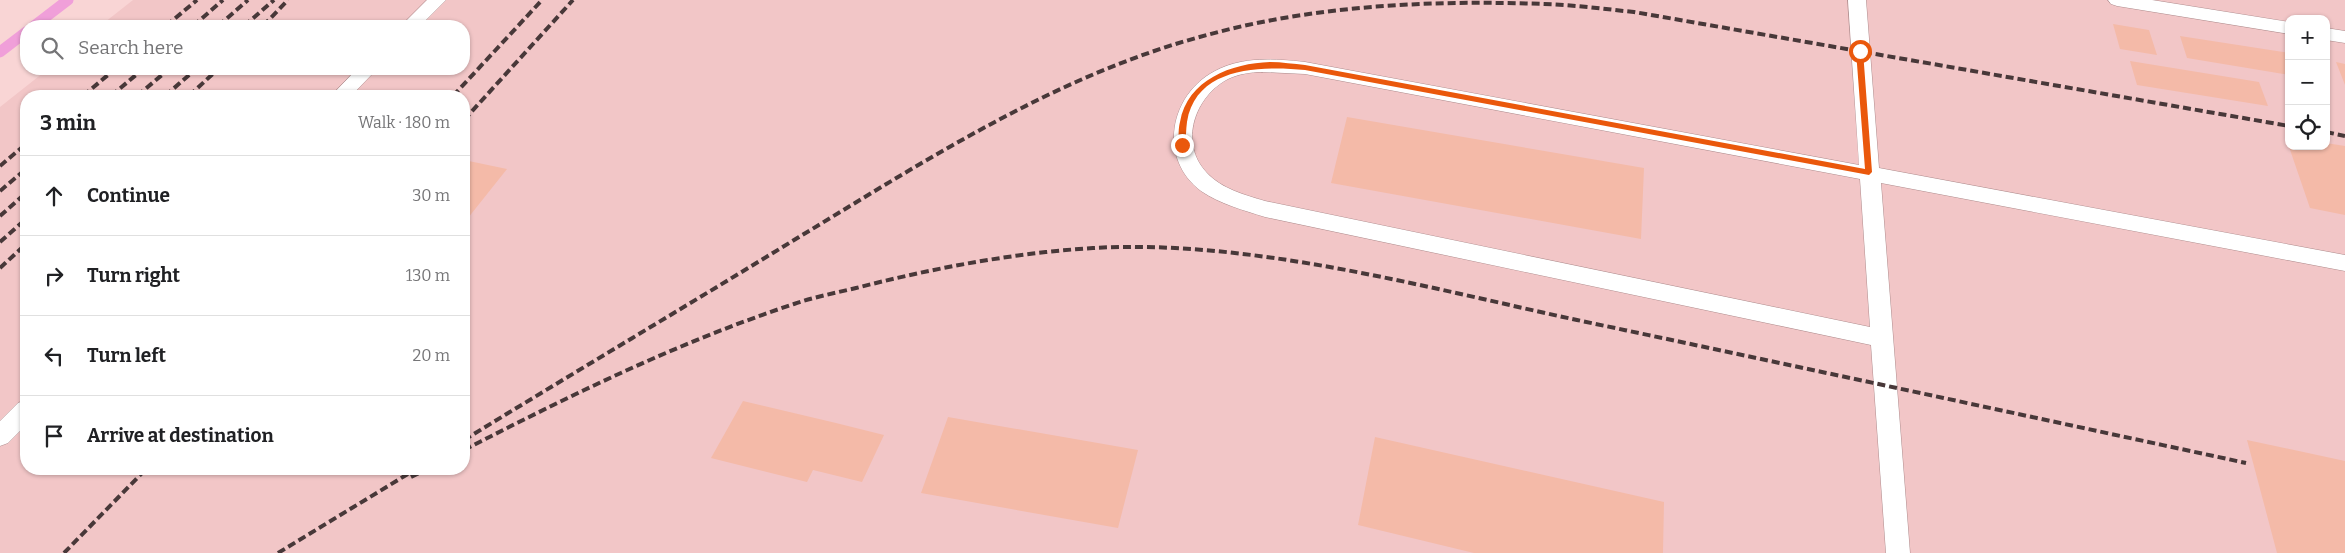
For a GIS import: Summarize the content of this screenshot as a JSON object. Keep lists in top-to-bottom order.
{
  "page": {
    "map_buttons": ["+", "−"],
    "search": "Search here",
    "heading": ["3 min", "Walk · 180 m"],
    "list": [
      ["Continue", "30 m"],
      ["Turn right", "130 m"],
      ["Turn left", "20 m"],
      "Arrive at destination"
    ]
  }
}
